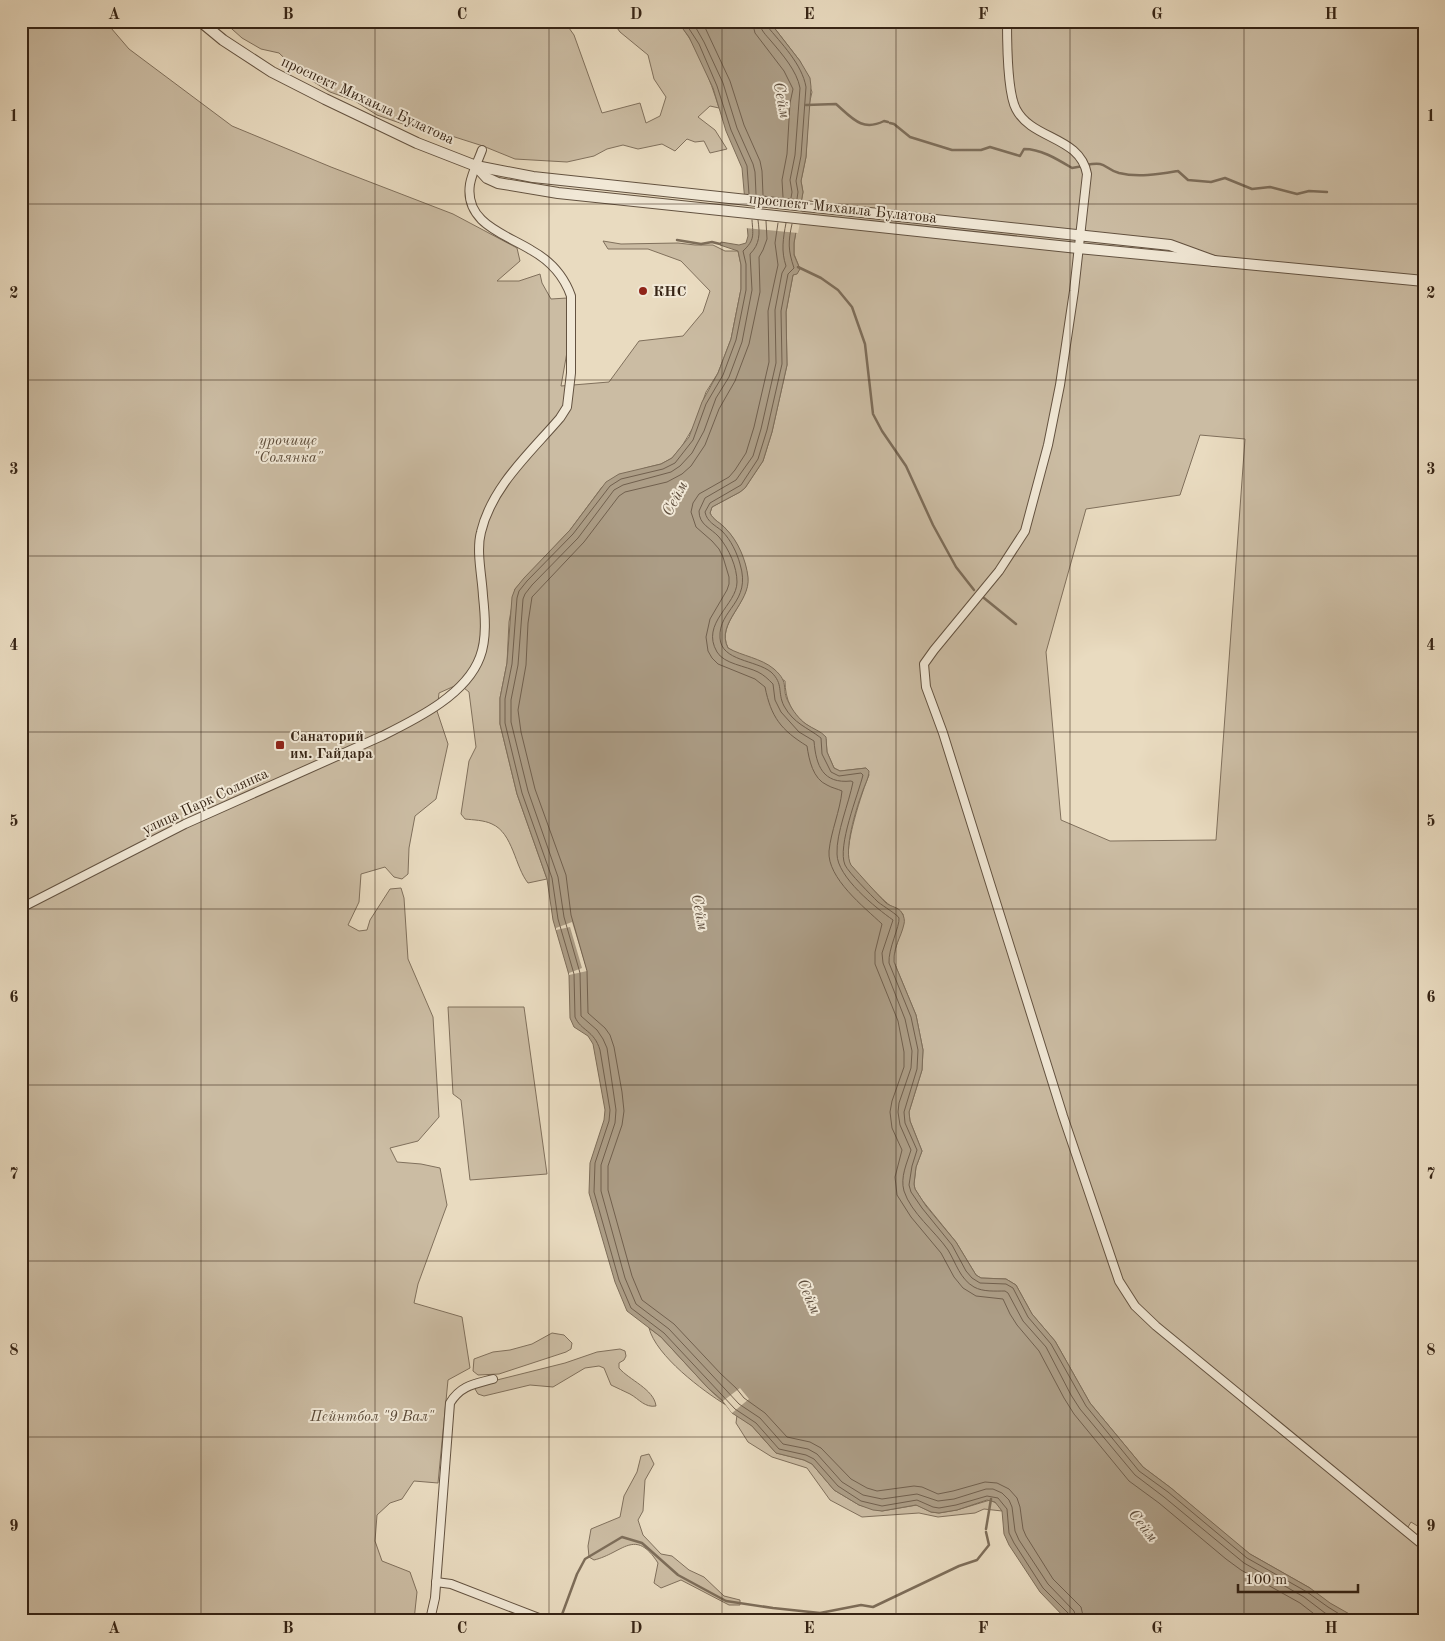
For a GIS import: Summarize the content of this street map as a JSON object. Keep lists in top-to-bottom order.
{
  "streets": {
    "street": ["проспект Михаила Булатова", "улица Парк Солянка"]
  },
  "crossings": [
    ["проспект Михаила Булатова", "улица Парк Солянка"]
  ],
  "water": ["Сейм"],
  "parks": ["урочище \"Солянка\"", "Пейнтбол \"9 Вал\""],
  "places": {
    "other": ["КНС"],
    "transit": ["Санаторий им. Гайдара"]
  },
  "scale_bar": "100 m",
  "grid": {
    "columns": [
      "A",
      "B",
      "C",
      "D",
      "E",
      "F",
      "G",
      "H"
    ],
    "rows": [
      "1",
      "2",
      "3",
      "4",
      "5",
      "6",
      "7",
      "8",
      "9"
    ]
  }
}
